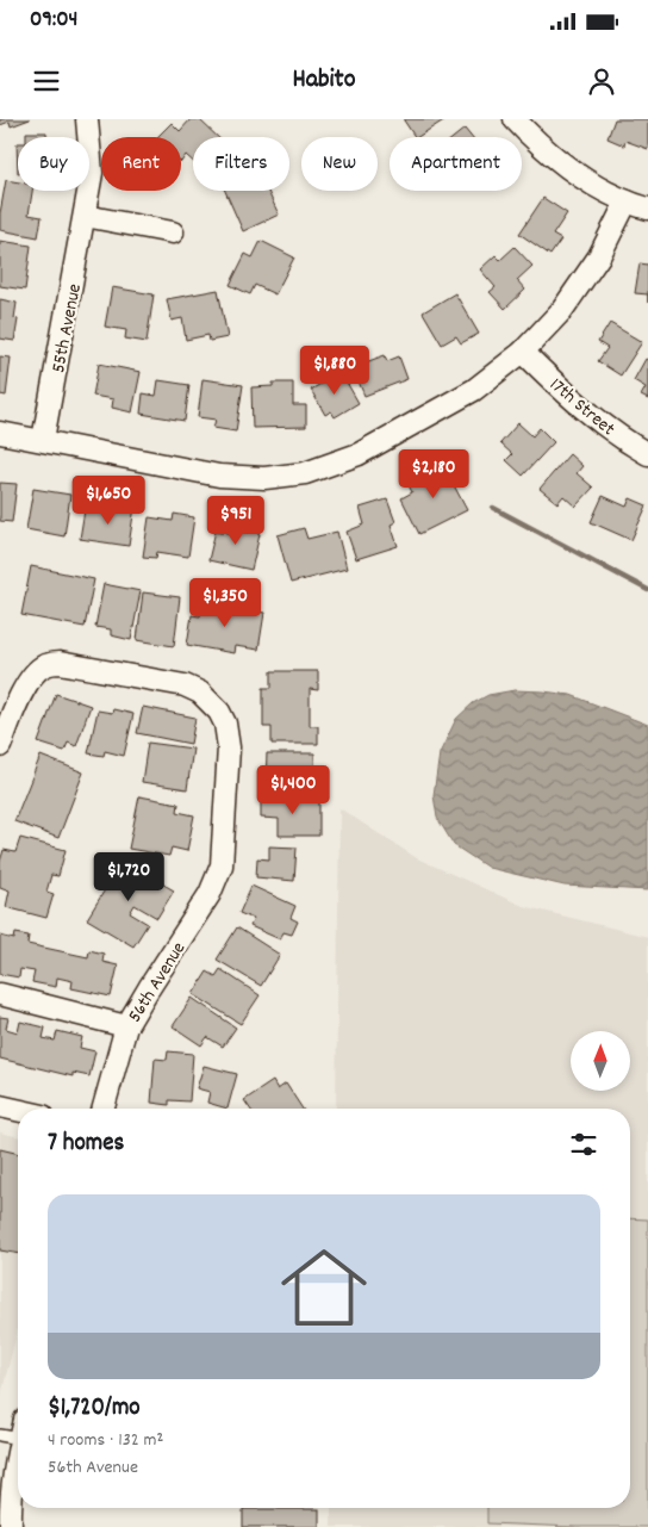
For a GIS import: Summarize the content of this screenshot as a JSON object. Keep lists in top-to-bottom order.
{
  "streets": {
    "street": ["55th Avenue", "17th Street", "56th Avenue"]
  },
  "north": "top",
  "page": {
    "status": "09:04",
    "header": "Habito",
    "chip": [
      "Buy",
      "Rent",
      "Filters",
      "New",
      "Apartment"
    ],
    "price": [
      "$1,880",
      "$2,180",
      "$1,650",
      "$951",
      "$1,350",
      "$1,400",
      "$1,720"
    ],
    "heading": "7 homes",
    "list": [
      {
        "name": "$1,720/mo",
        "note": "4 rooms · 132 m² · 56th Avenue"
      }
    ]
  }
}
